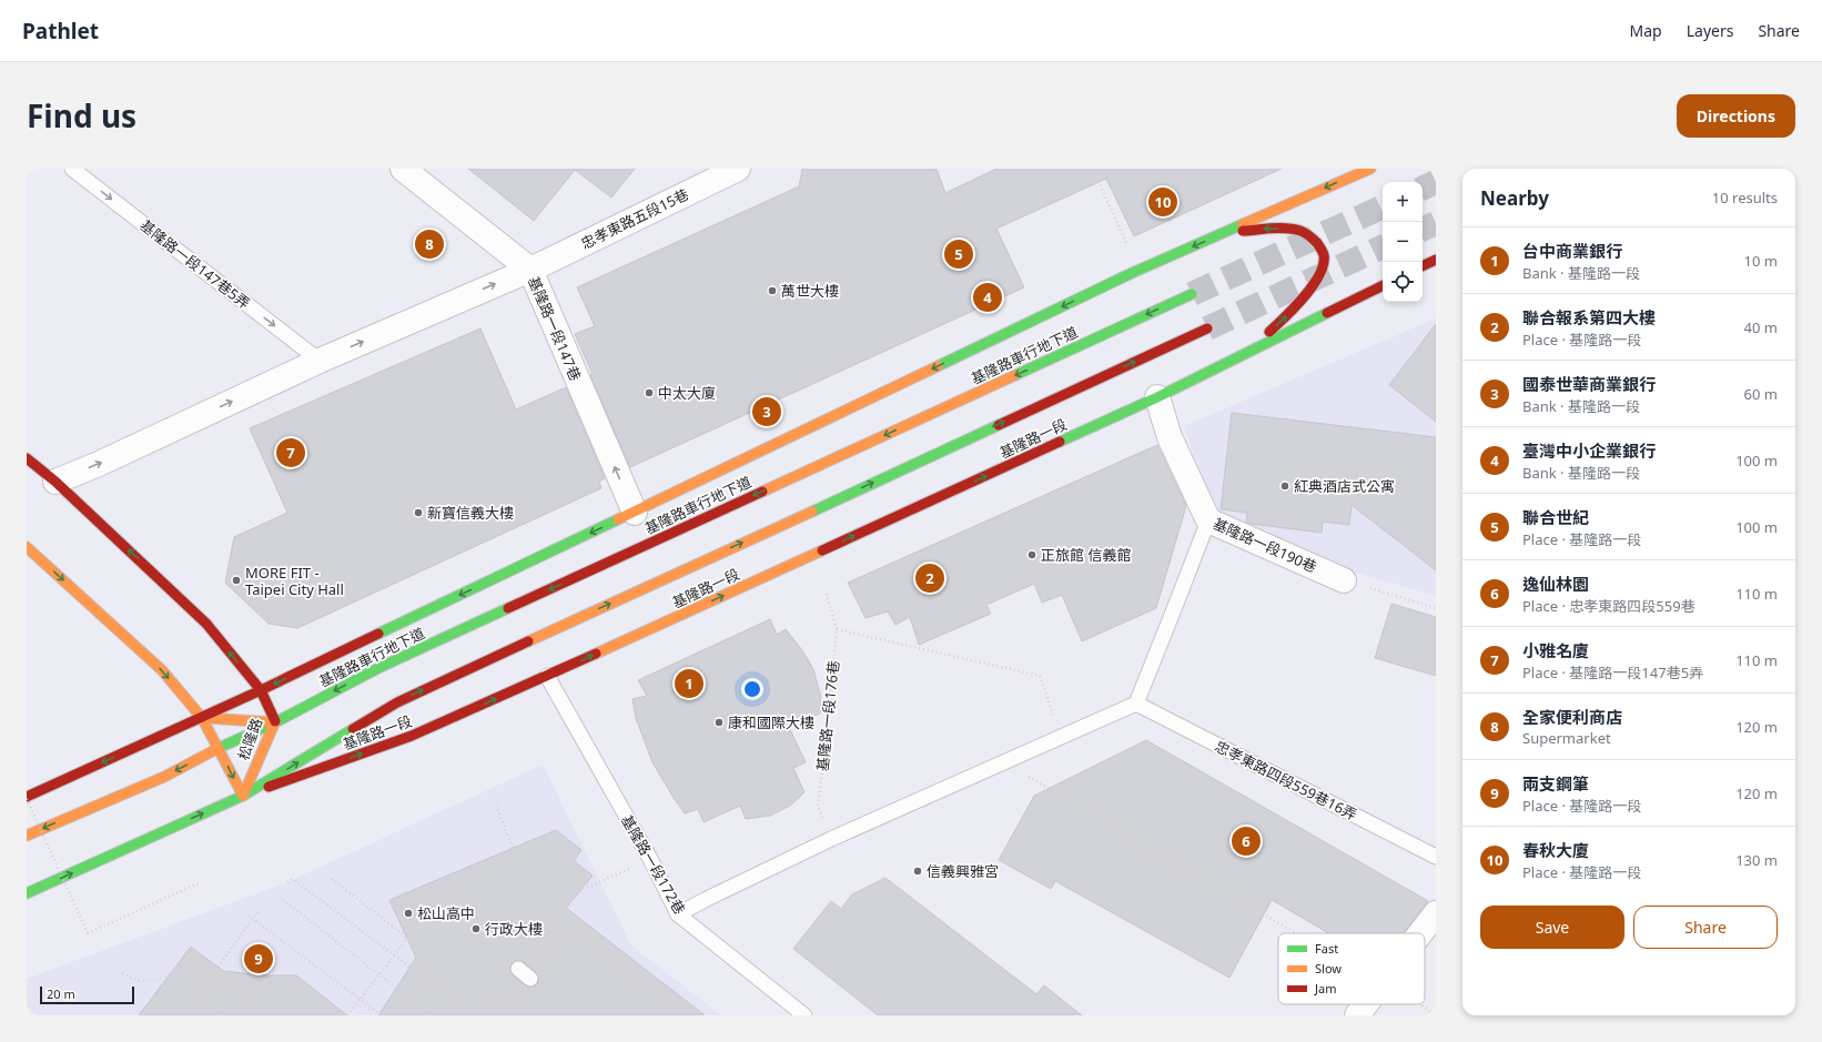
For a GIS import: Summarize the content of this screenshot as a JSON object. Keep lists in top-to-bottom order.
{
  "streets": {
    "main road": ["基隆路車行地下道", "基隆路一段", "松隆路"],
    "street": ["忠孝東路五段15巷", "基隆路一段147巷", "基隆路一段190巷"],
    "lane": ["基隆路一段147巷5弄", "忠孝東路四段559巷16弄", "基隆路一段172巷"],
    "path": ["基隆路一段176巷"]
  },
  "crossings": [
    ["忠孝東路五段15巷", "基隆路一段147巷"],
    ["基隆路車行地下道", "松隆路"],
    ["基隆路一段", "基隆路一段190巷"],
    ["基隆路一段", "松隆路"],
    ["基隆路一段", "基隆路一段172巷"]
  ],
  "one_way": ["基隆路一段147巷5弄", "基隆路一段147巷"],
  "places": [
    "萬世大樓",
    "中太大廈",
    "紅典酒店式公寓",
    "新寶信義大樓",
    "正旅館 信義館",
    "MORE FIT - Taipei City Hall",
    "康和國際大樓",
    "信義興雅宮",
    "松山高中",
    "行政大樓"
  ],
  "legend": ["Fast", "Slow", "Jam"],
  "scale_bar": "20 m",
  "page": {
    "header": "Pathlet",
    "nav": ["Map", "Layers", "Share"],
    "title": "Find us",
    "buttons": [
      "Directions",
      ["Save", "Share"]
    ],
    "heading": ["Nearby", "10 results"],
    "map_buttons": ["+", "−"],
    "pins": [
      "10",
      "8",
      "5",
      "4",
      "3",
      "7",
      "2",
      "1",
      "6",
      "9"
    ],
    "list": [
      {
        "mark": "1",
        "name": "台中商業銀行",
        "note": "Bank · 基隆路一段",
        "value": "10 m"
      },
      {
        "mark": "2",
        "name": "聯合報系第四大樓",
        "note": "Place · 基隆路一段",
        "value": "40 m"
      },
      {
        "mark": "3",
        "name": "國泰世華商業銀行",
        "note": "Bank · 基隆路一段",
        "value": "60 m"
      },
      {
        "mark": "4",
        "name": "臺灣中小企業銀行",
        "note": "Bank · 基隆路一段",
        "value": "100 m"
      },
      {
        "mark": "5",
        "name": "聯合世紀",
        "note": "Place · 基隆路一段",
        "value": "100 m"
      },
      {
        "mark": "6",
        "name": "逸仙林園",
        "note": "Place · 忠孝東路四段559巷",
        "value": "110 m"
      },
      {
        "mark": "7",
        "name": "小雅名廈",
        "note": "Place · 基隆路一段147巷5弄",
        "value": "110 m"
      },
      {
        "mark": "8",
        "name": "全家便利商店",
        "note": "Supermarket",
        "value": "120 m"
      },
      {
        "mark": "9",
        "name": "兩支鋼筆",
        "note": "Place · 基隆路一段",
        "value": "120 m"
      },
      {
        "mark": "10",
        "name": "春秋大廈",
        "note": "Place · 基隆路一段",
        "value": "130 m"
      }
    ],
    "scale": "20 m"
  }
}
